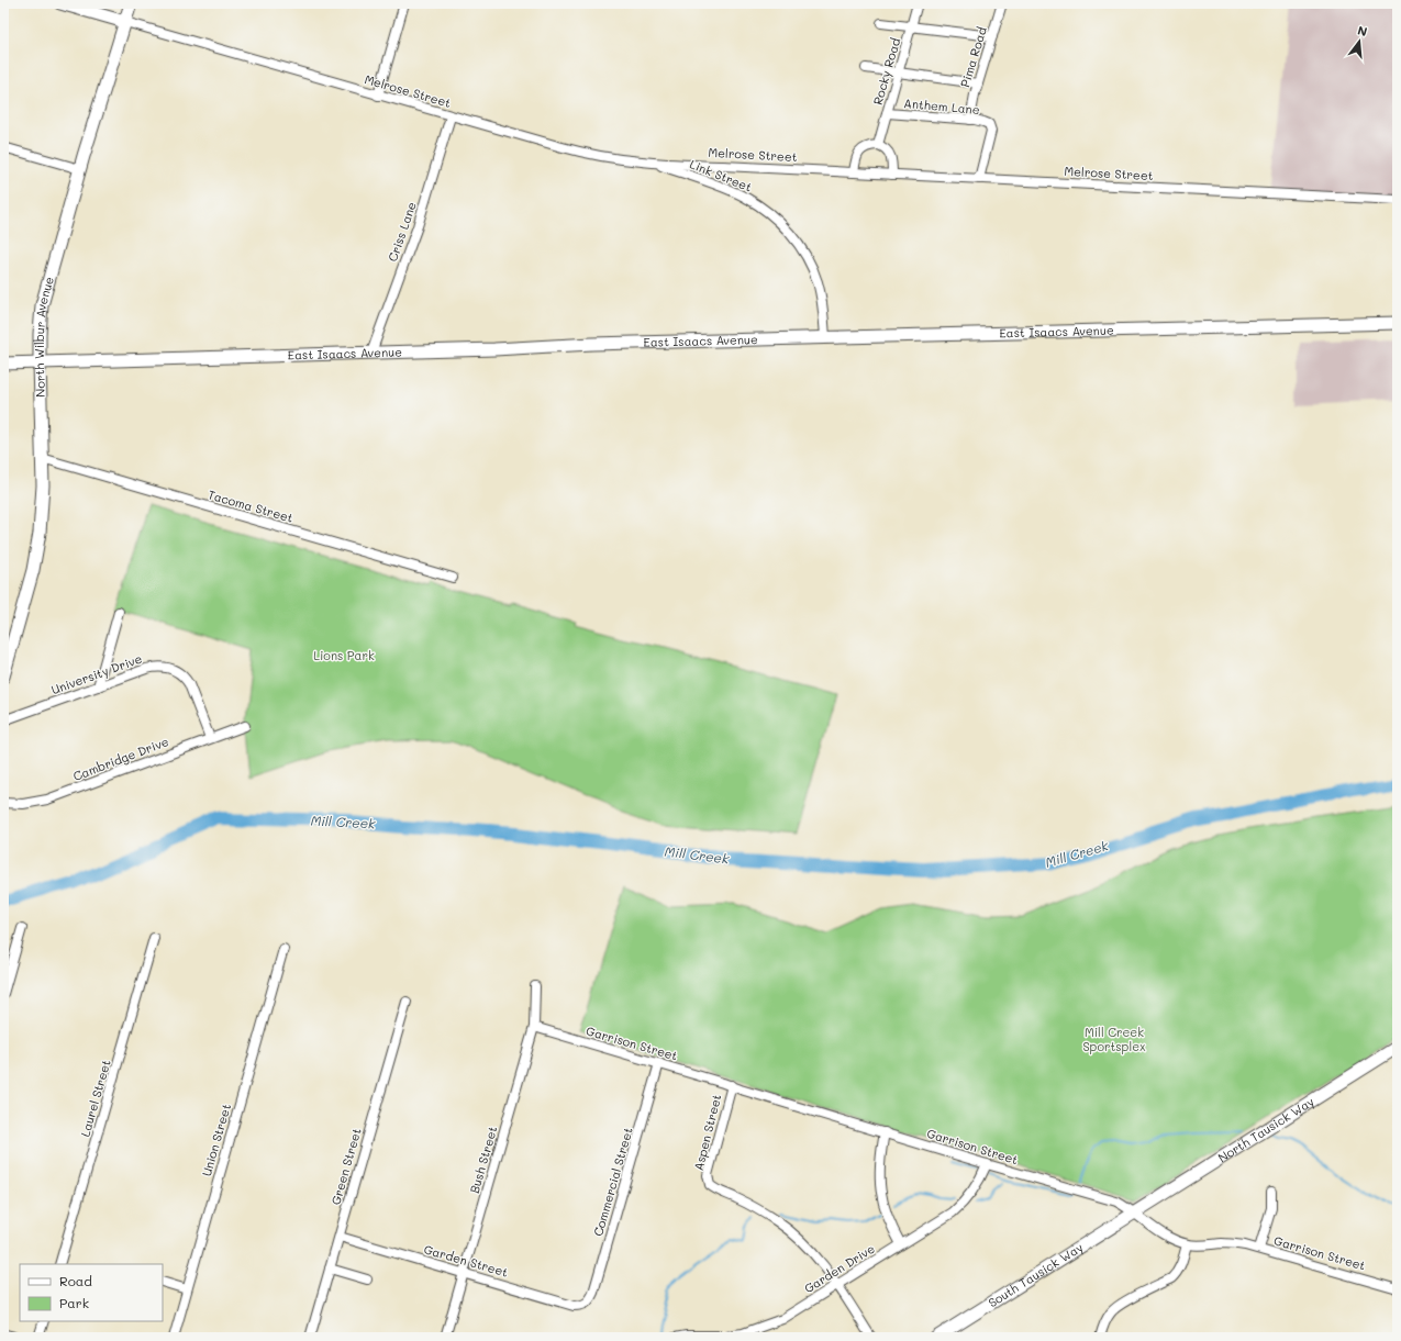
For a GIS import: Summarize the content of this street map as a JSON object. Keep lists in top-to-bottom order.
{
  "streets": {
    "main road": [
      "East Isaacs Avenue",
      "North Wilbur Avenue",
      "North Tausick Way",
      "South Tausick Way"
    ],
    "street": [
      "Pima Road",
      "Rocky Road",
      "Melrose Street",
      "Anthem Lane",
      "Link Street",
      "Criss Lane",
      "Tacoma Street",
      "University Drive",
      "Cambridge Drive",
      "Garrison Street",
      "Laurel Street",
      "Aspen Street",
      "Union Street",
      "Bush Street",
      "Green Street",
      "Commercial Street",
      "Garden Street",
      "Garden Drive"
    ]
  },
  "crossings": [
    ["Pima Road", "Anthem Lane"],
    ["Rocky Road", "Anthem Lane"],
    ["Melrose Street", "Anthem Lane"],
    ["Melrose Street", "Link Street"],
    ["Melrose Street", "Criss Lane"],
    ["Melrose Street", "North Wilbur Avenue"],
    ["Link Street", "East Isaacs Avenue"],
    ["Criss Lane", "East Isaacs Avenue"],
    ["East Isaacs Avenue", "North Wilbur Avenue"],
    ["North Wilbur Avenue", "Tacoma Street"],
    ["University Drive", "Cambridge Drive"],
    ["Garrison Street", "North Tausick Way"],
    ["Garrison Street", "Aspen Street"],
    ["Garrison Street", "Bush Street"],
    ["Garrison Street", "Commercial Street"],
    ["Garrison Street", "Garden Drive"],
    ["Garrison Street", "South Tausick Way"],
    ["North Tausick Way", "South Tausick Way"],
    ["Aspen Street", "Garden Drive"],
    ["Bush Street", "Garden Street"],
    ["Green Street", "Garden Street"],
    ["Commercial Street", "Garden Street"]
  ],
  "water": ["Mill Creek"],
  "parks": ["Lions Park", "Mill Creek Sportsplex"],
  "legend": ["Road", "Park"],
  "north": "top"
}
